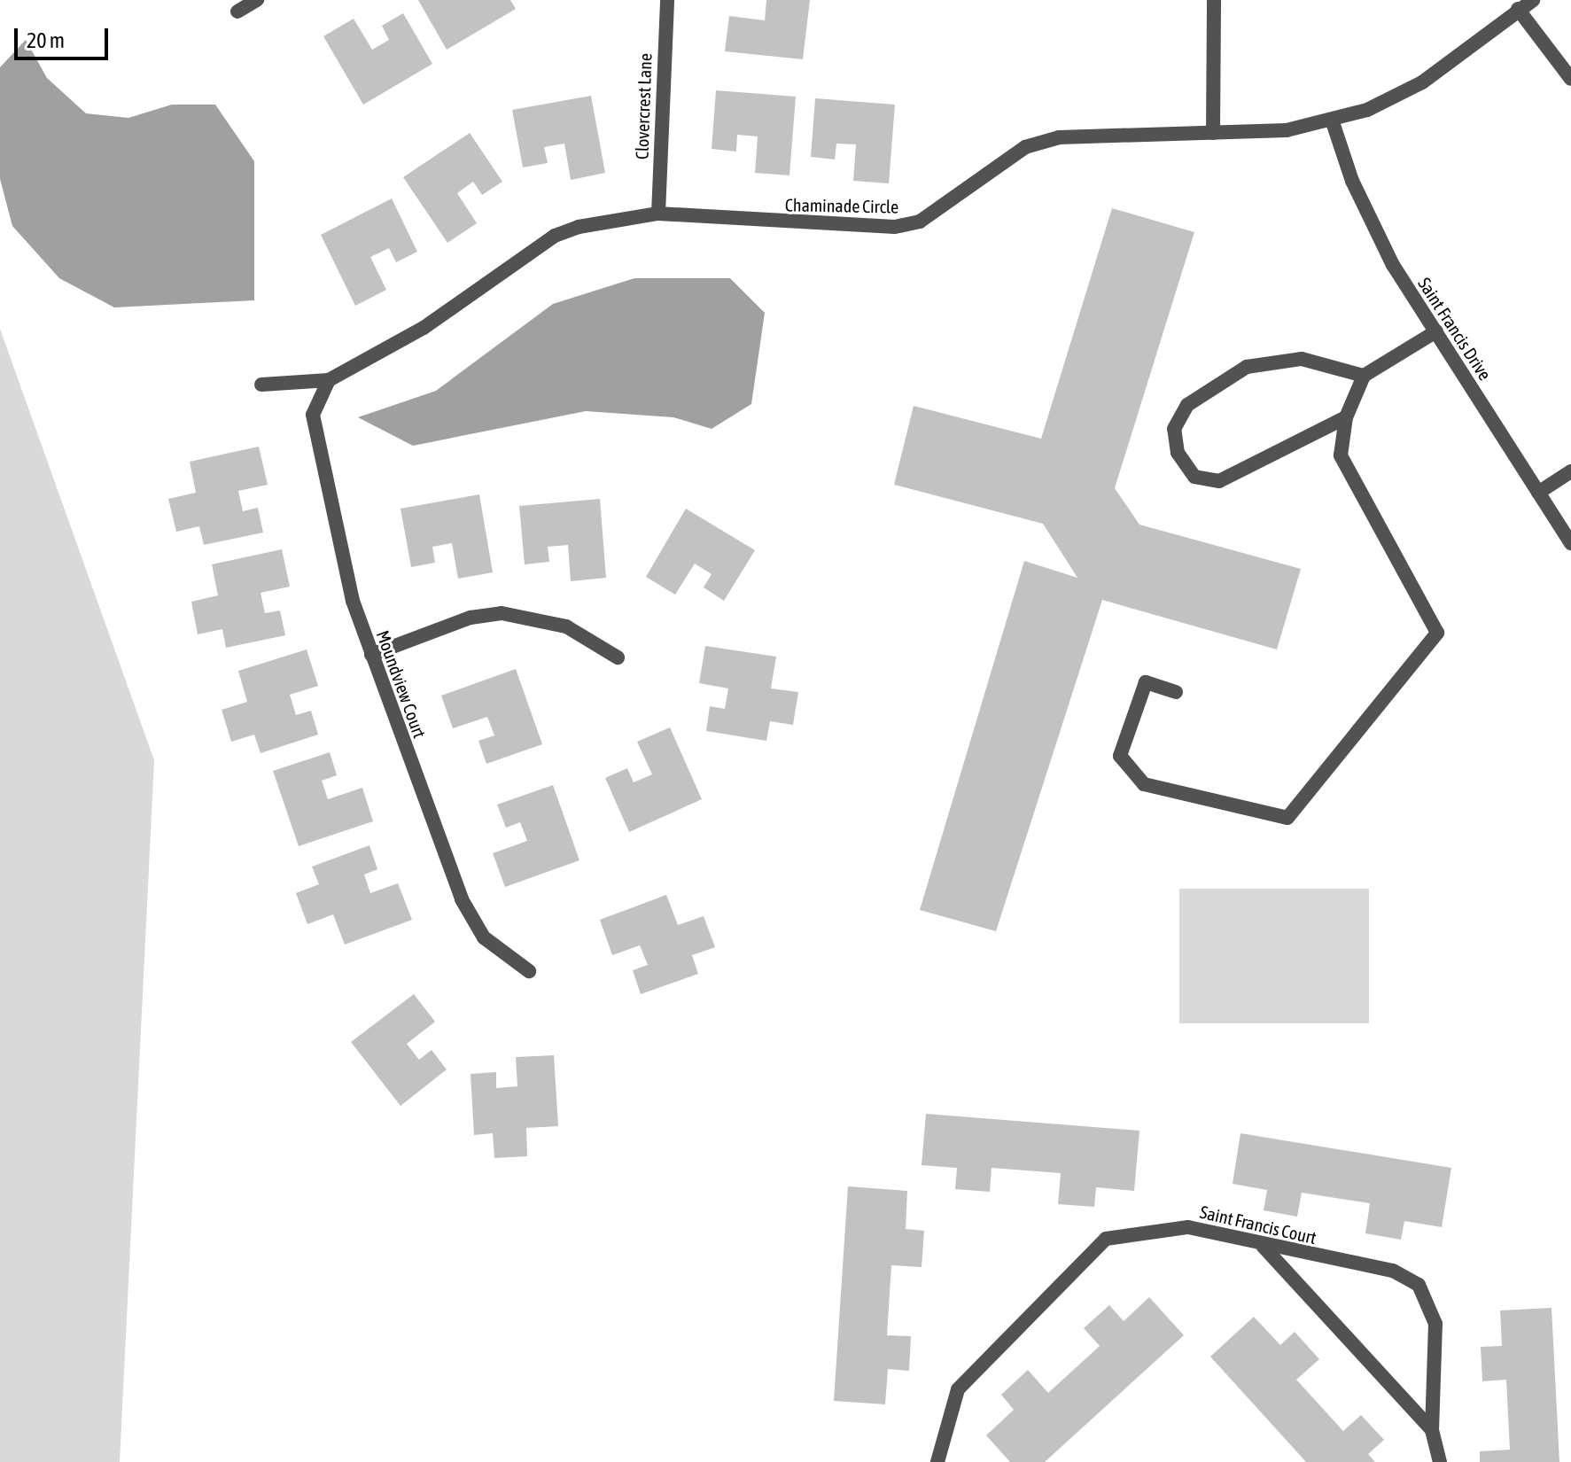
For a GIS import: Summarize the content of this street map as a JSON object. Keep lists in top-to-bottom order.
{
  "streets": {
    "street": [
      "Clovercrest Lane",
      "Chaminade Circle",
      "Saint Francis Drive",
      "Moundview Court",
      "Saint Francis Court"
    ]
  },
  "crossings": [
    ["Clovercrest Lane", "Chaminade Circle"],
    ["Chaminade Circle", "Saint Francis Drive"],
    ["Chaminade Circle", "Moundview Court"]
  ],
  "scale_bar": "20 m"
}
